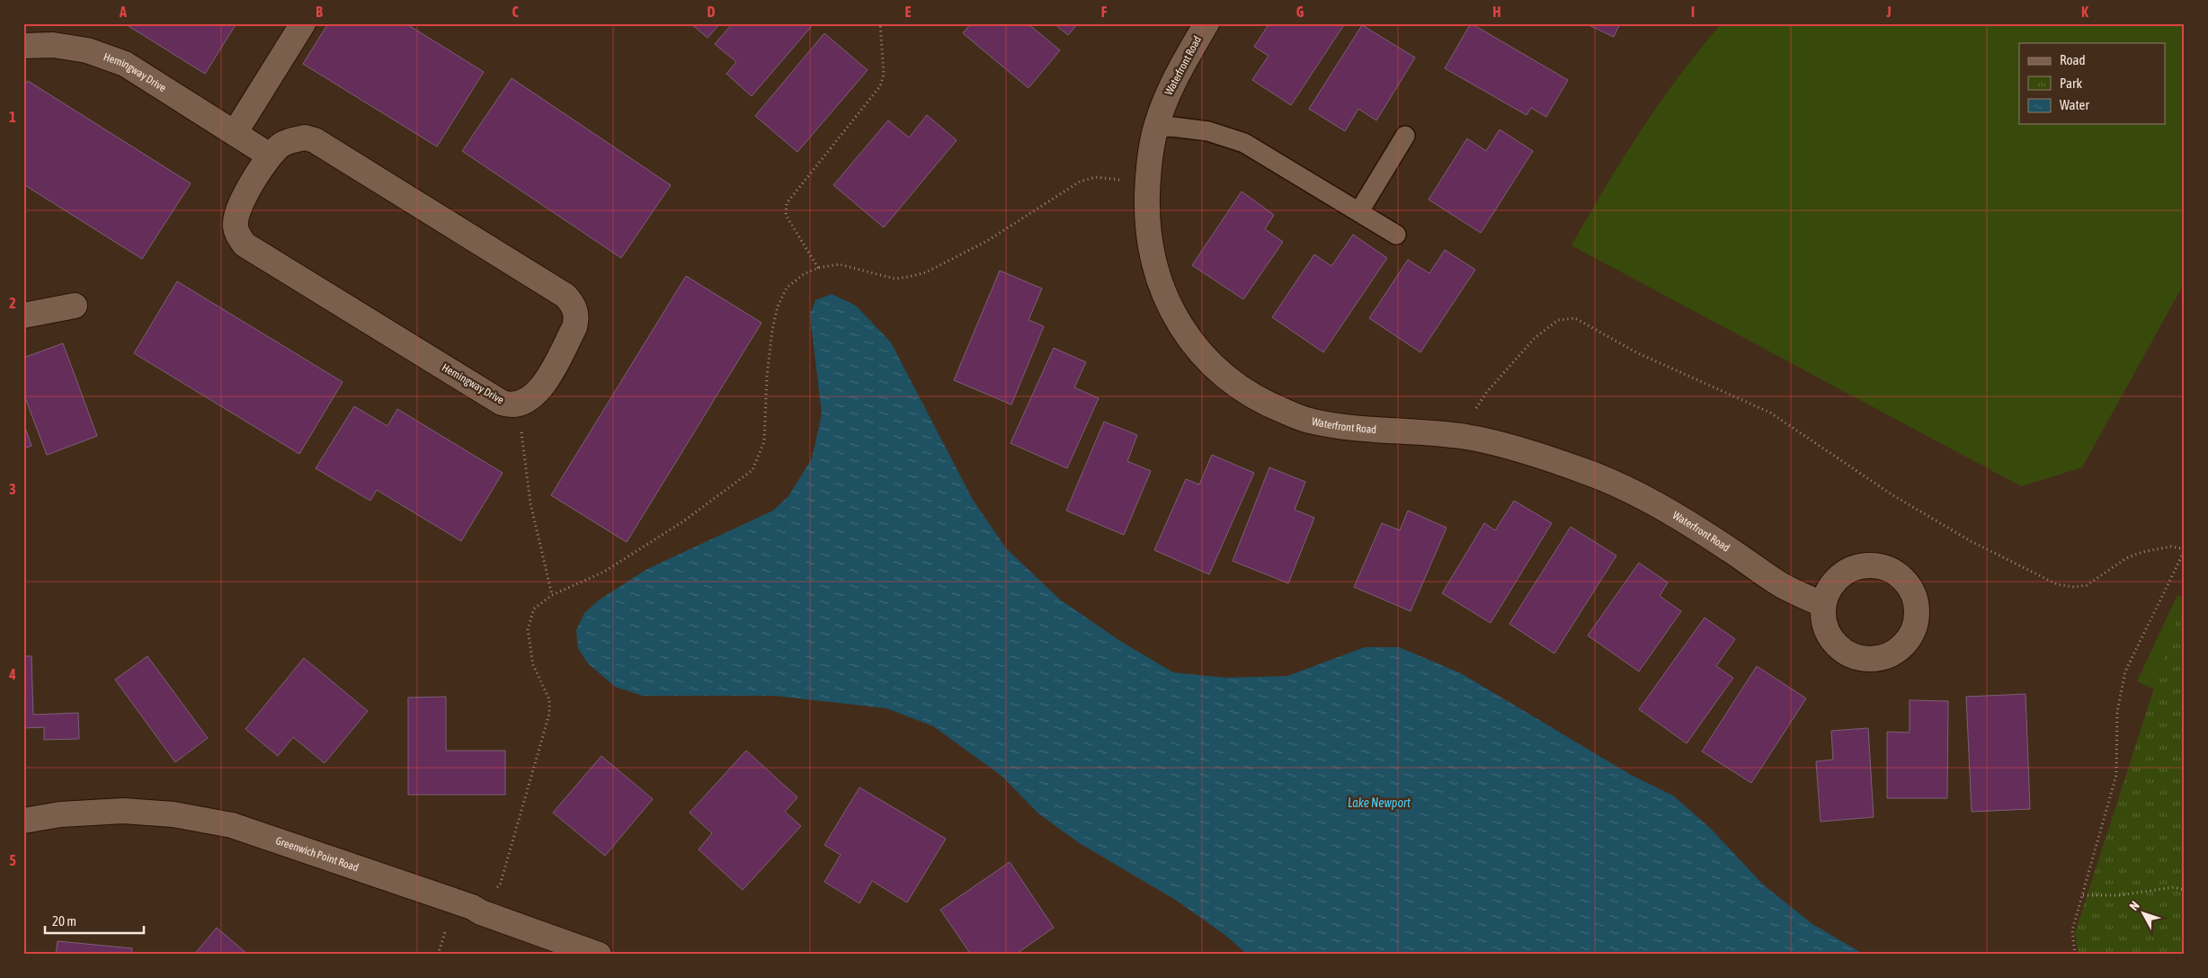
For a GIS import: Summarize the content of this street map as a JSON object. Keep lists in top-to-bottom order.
{
  "streets": {
    "street": ["Waterfront Road", "Hemingway Drive", "Greenwich Point Road"]
  },
  "water": ["Lake Newport"],
  "legend": ["Road", "Park", "Water"],
  "scale_bar": "20 m",
  "north": "top left",
  "grid": {
    "columns": [
      "A",
      "B",
      "C",
      "D",
      "E",
      "F",
      "G",
      "H",
      "I",
      "J",
      "K"
    ],
    "rows": [
      "1",
      "2",
      "3",
      "4",
      "5"
    ]
  }
}
